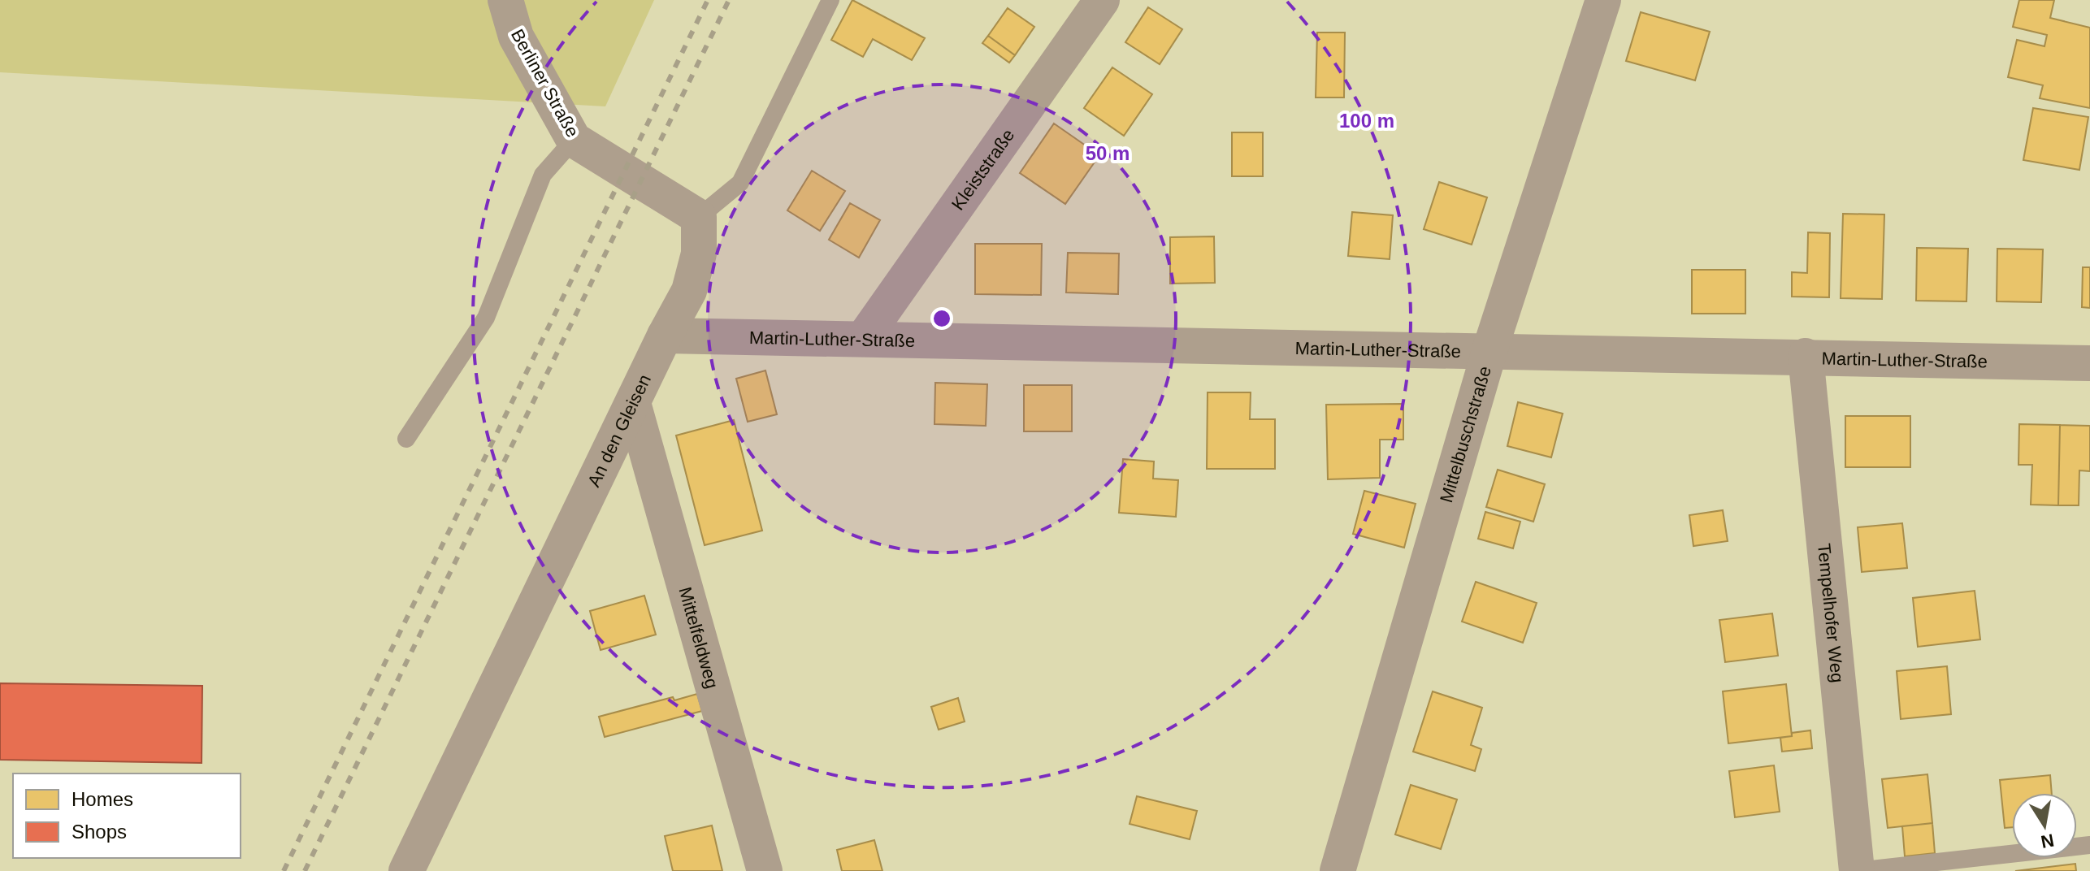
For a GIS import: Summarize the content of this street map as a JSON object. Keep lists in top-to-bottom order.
{
  "streets": {
    "street": [
      "Berliner Straße",
      "Kleiststraße",
      "Martin-Luther-Straße",
      "An den Gleisen",
      "Mittelbuschstraße",
      "Tempelhofer Weg",
      "Mittelfeldweg"
    ]
  },
  "crossings": [
    ["Berliner Straße", "An den Gleisen"],
    ["Kleiststraße", "Martin-Luther-Straße"],
    ["Martin-Luther-Straße", "An den Gleisen"],
    ["Martin-Luther-Straße", "Mittelbuschstraße"],
    ["Martin-Luther-Straße", "Tempelhofer Weg"],
    ["An den Gleisen", "Mittelfeldweg"]
  ],
  "legend": ["Homes", "Shops"],
  "north": "bottom",
  "rings": ["100 m", "50 m"]
}
